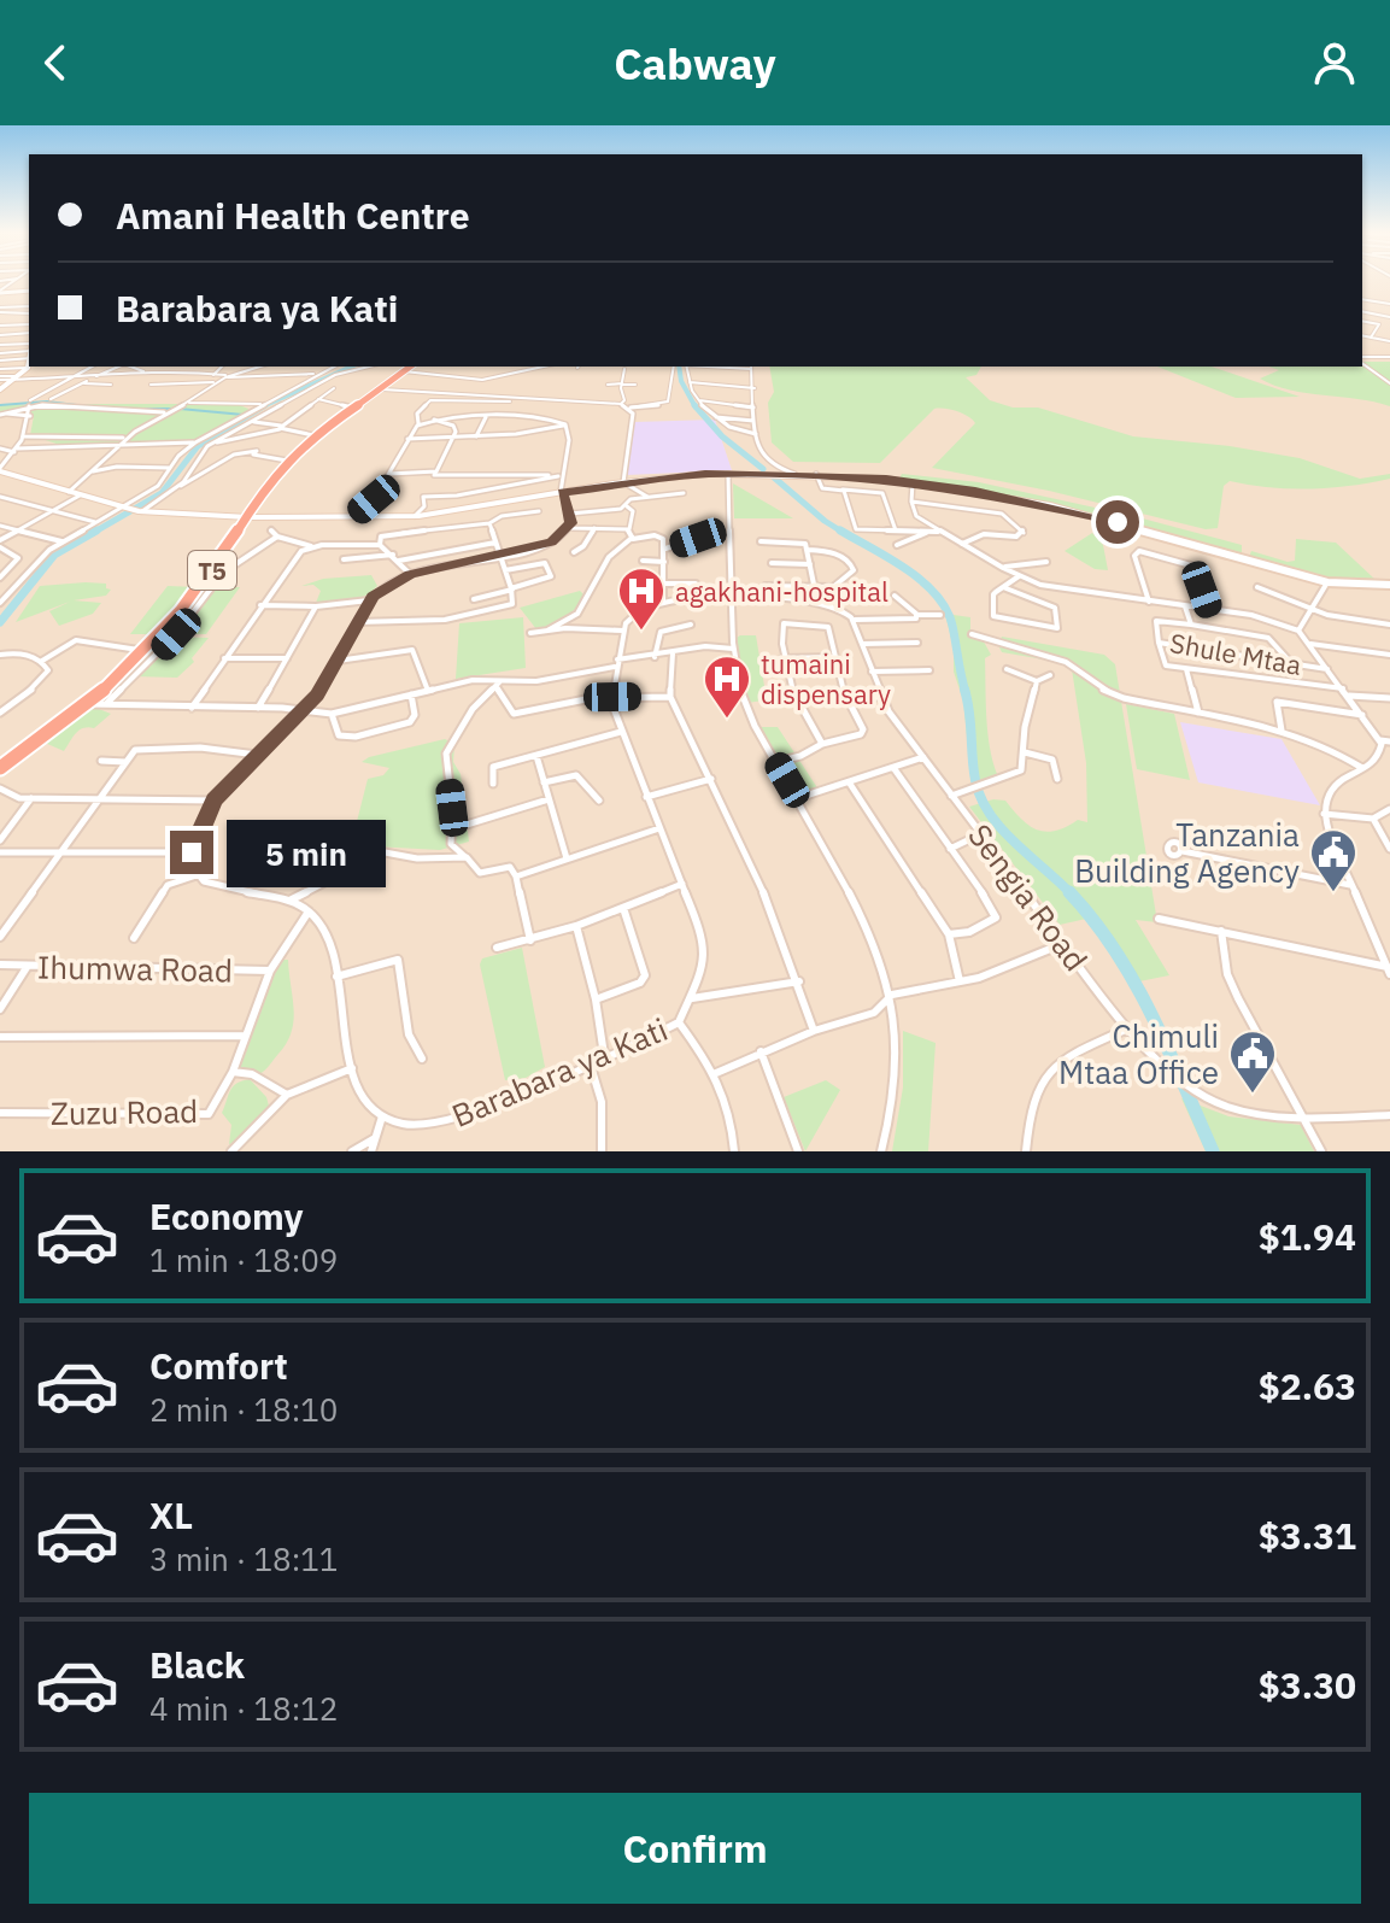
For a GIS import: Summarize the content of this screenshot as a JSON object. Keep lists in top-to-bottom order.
{
  "streets": {
    "highway": ["T5"],
    "street": [
      "Shule Mtaa",
      "Sengia Road",
      "Ihumwa Road",
      "Barabara ya Kati",
      "Zuzu Road"
    ]
  },
  "crossings": [
    ["Ihumwa Road", "Zuzu Road"]
  ],
  "places": {
    "hospital": ["agakhani-hospital", "tumaini dispensary"],
    "public building": ["Tanzania Building Agency", "Chimuli Mtaa Office"]
  },
  "page": {
    "header": "Cabway",
    "banner": ["Amani Health Centre", "Barabara ya Kati"],
    "bubble": "5 min",
    "list": [
      {
        "name": "Economy",
        "note": "1 min · 18:09",
        "value": "$1.94"
      },
      {
        "name": "Comfort",
        "note": "2 min · 18:10",
        "value": "$2.63"
      },
      {
        "name": "XL",
        "note": "3 min · 18:11",
        "value": "$3.31"
      },
      {
        "name": "Black",
        "note": "4 min · 18:12",
        "value": "$3.30"
      }
    ],
    "buttons": "Confirm"
  }
}
